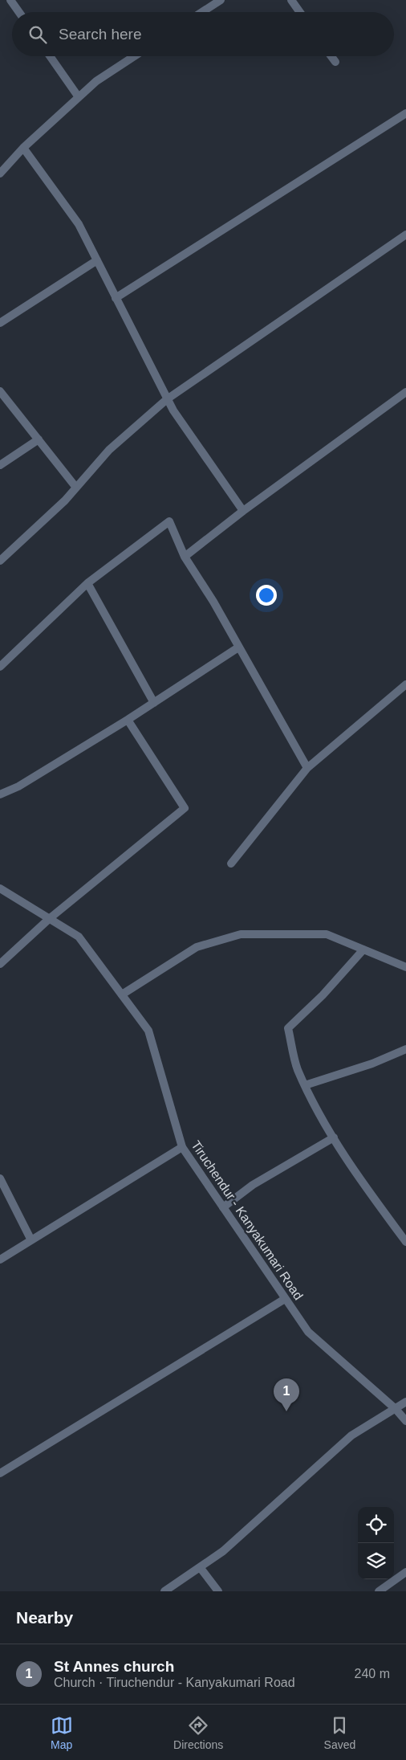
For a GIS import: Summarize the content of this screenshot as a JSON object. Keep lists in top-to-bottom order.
{
  "streets": {
    "street": ["Tiruchendur - Kanyakumari Road"]
  },
  "page": {
    "search": "Search here",
    "pins": "1",
    "heading": "Nearby",
    "list": [
      {
        "mark": "1",
        "name": "St Annes church",
        "note": "Church · Tiruchendur - Kanyakumari Road",
        "value": "240 m"
      }
    ],
    "nav": ["Map", "Directions", "Saved"]
  }
}
